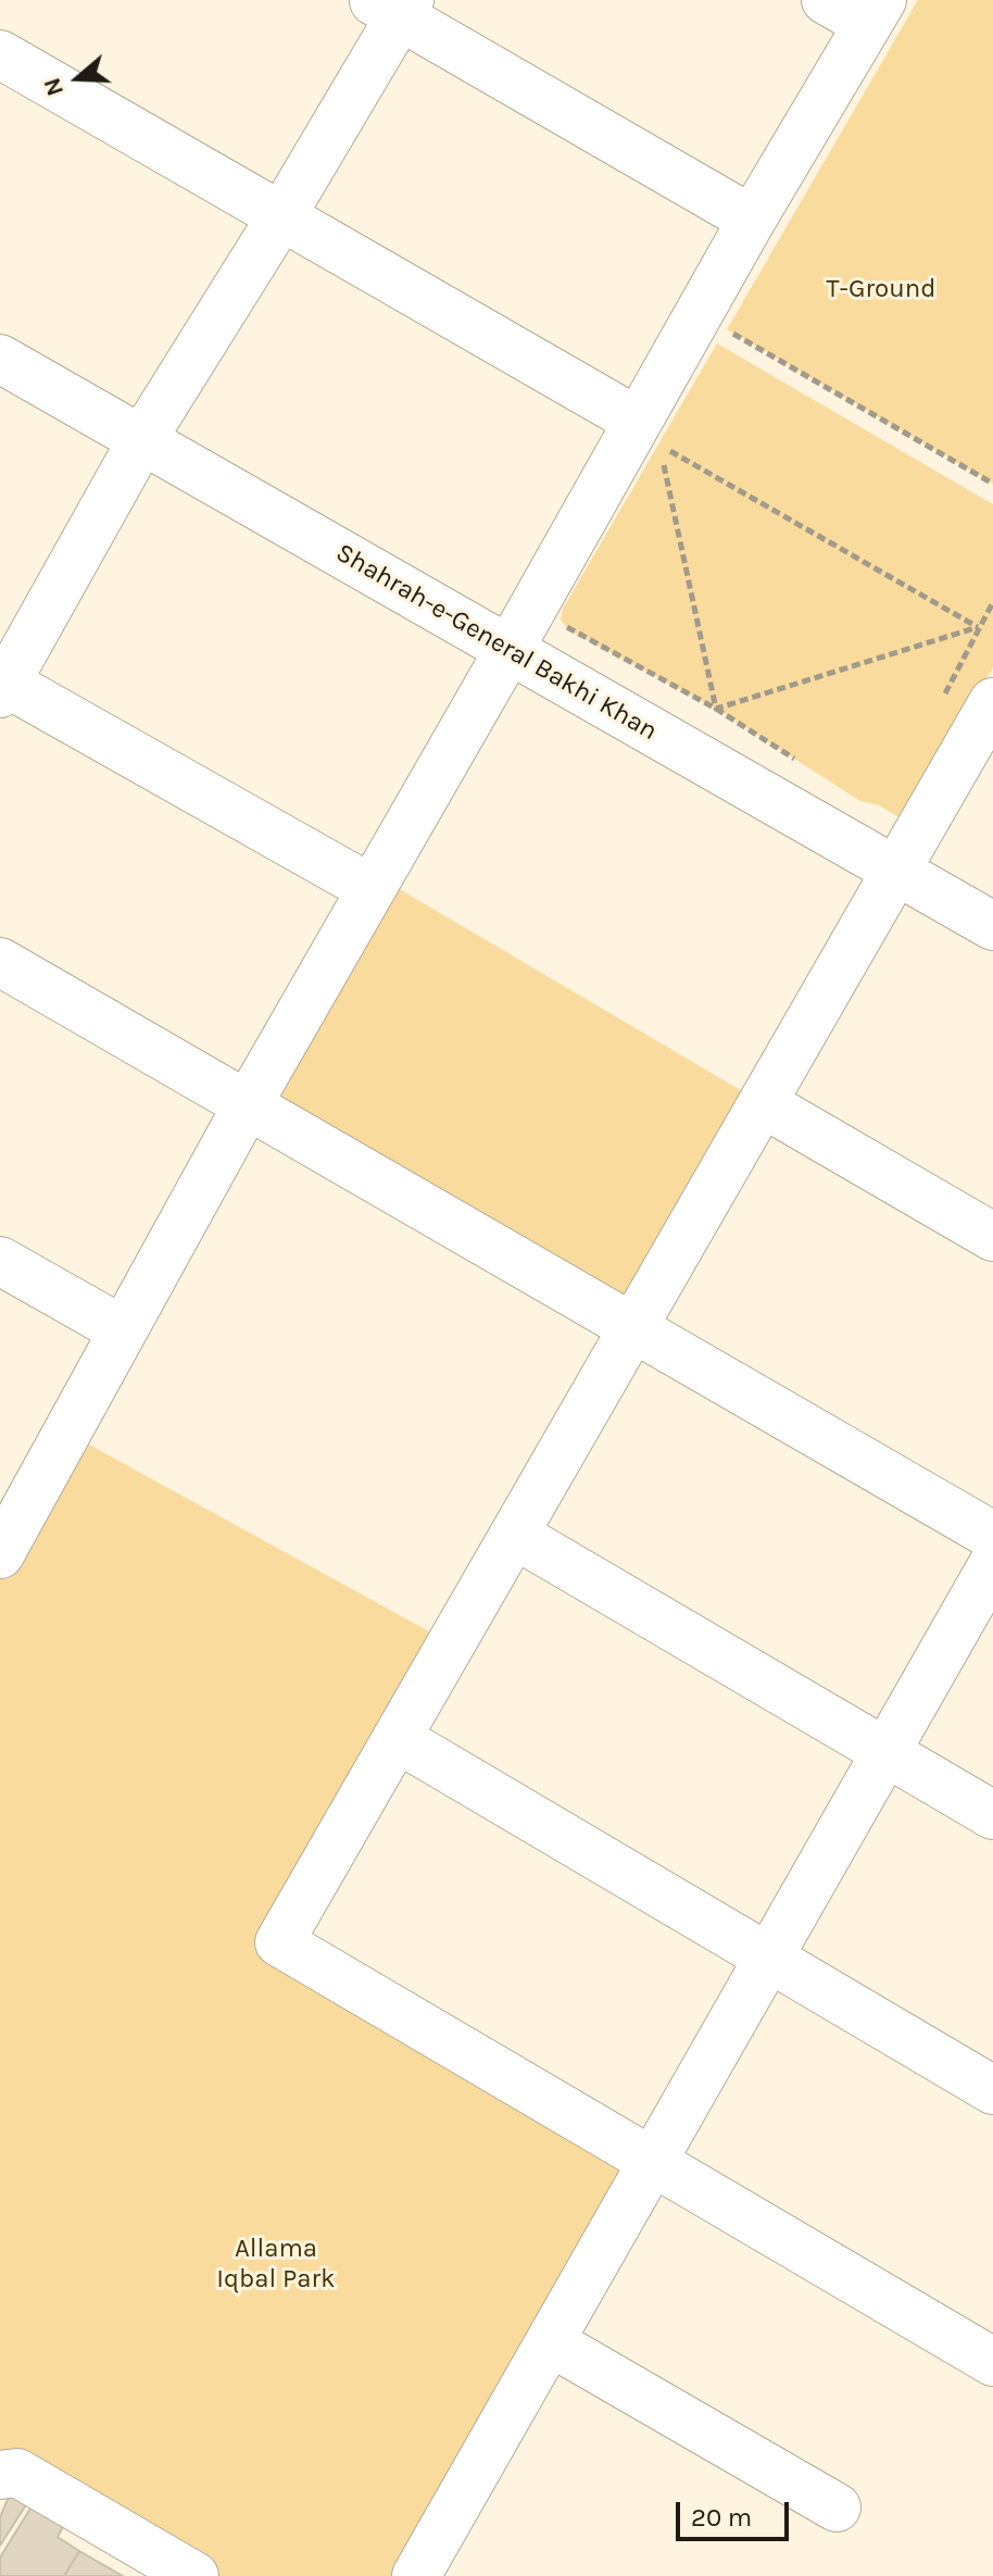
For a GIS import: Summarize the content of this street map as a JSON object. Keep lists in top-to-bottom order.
{
  "streets": {
    "street": ["Shahrah-e-General Bakhi Khan"]
  },
  "parks": ["T-Ground", "Allama Iqbal Park"],
  "scale_bar": "20 m",
  "north": "left"
}
